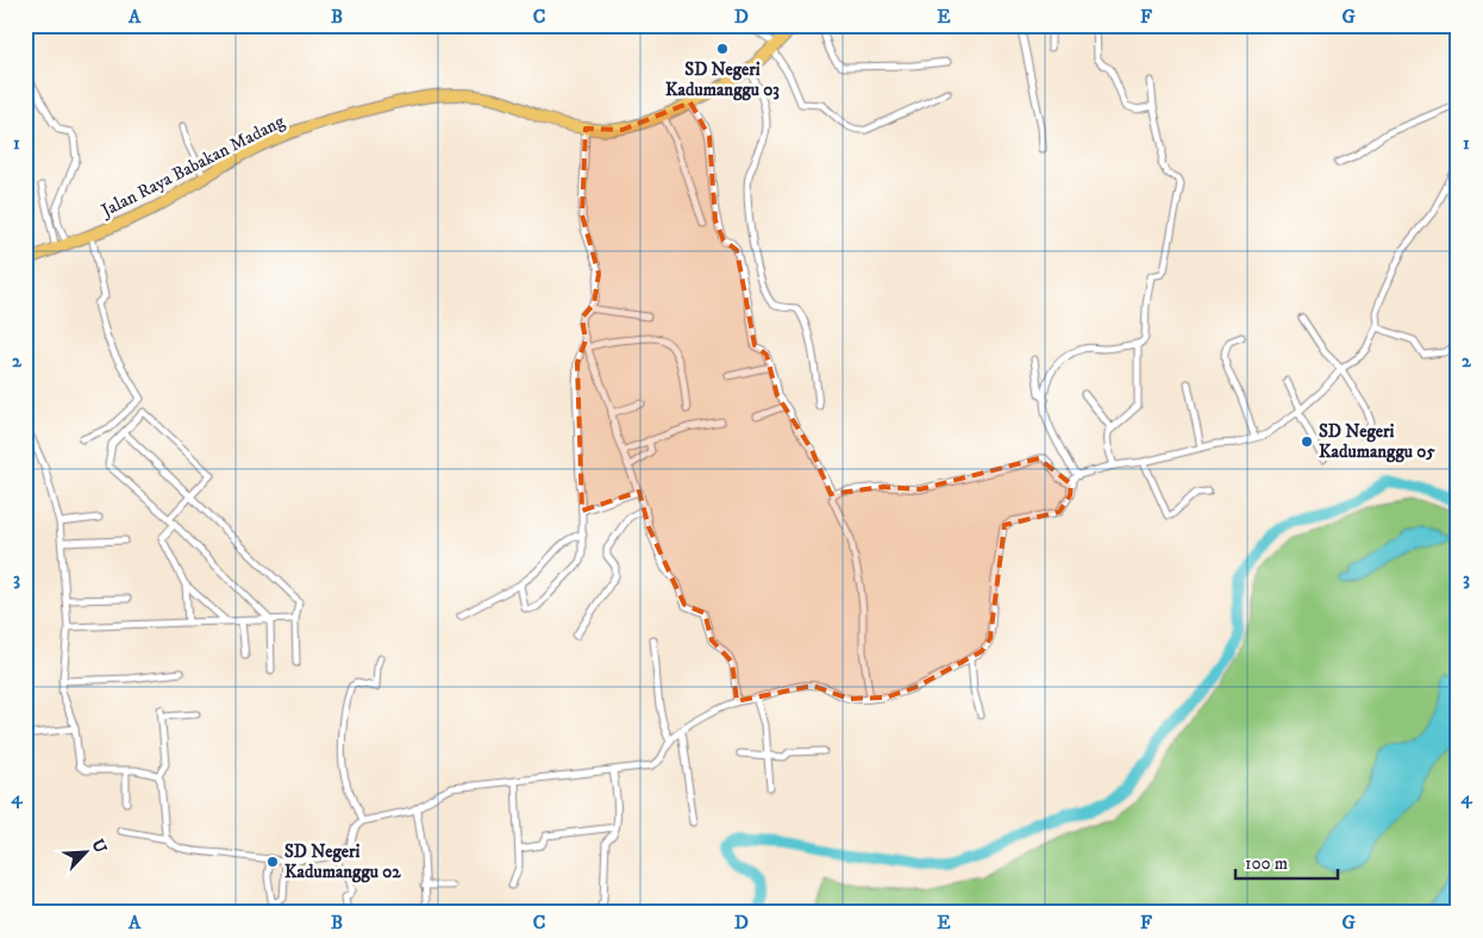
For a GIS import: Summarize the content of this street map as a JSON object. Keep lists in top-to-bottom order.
{
  "streets": {
    "main road": ["Jalan Raya Babakan Madang"]
  },
  "places": ["SD Negeri Kadumanggu 03", "SD Negeri Kadumanggu 05", "SD Negeri Kadumanggu 02"],
  "scale_bar": "100 m",
  "north": "top right",
  "grid": {
    "columns": [
      "A",
      "B",
      "C",
      "D",
      "E",
      "F",
      "G"
    ],
    "rows": [
      "1",
      "2",
      "3",
      "4"
    ]
  }
}
